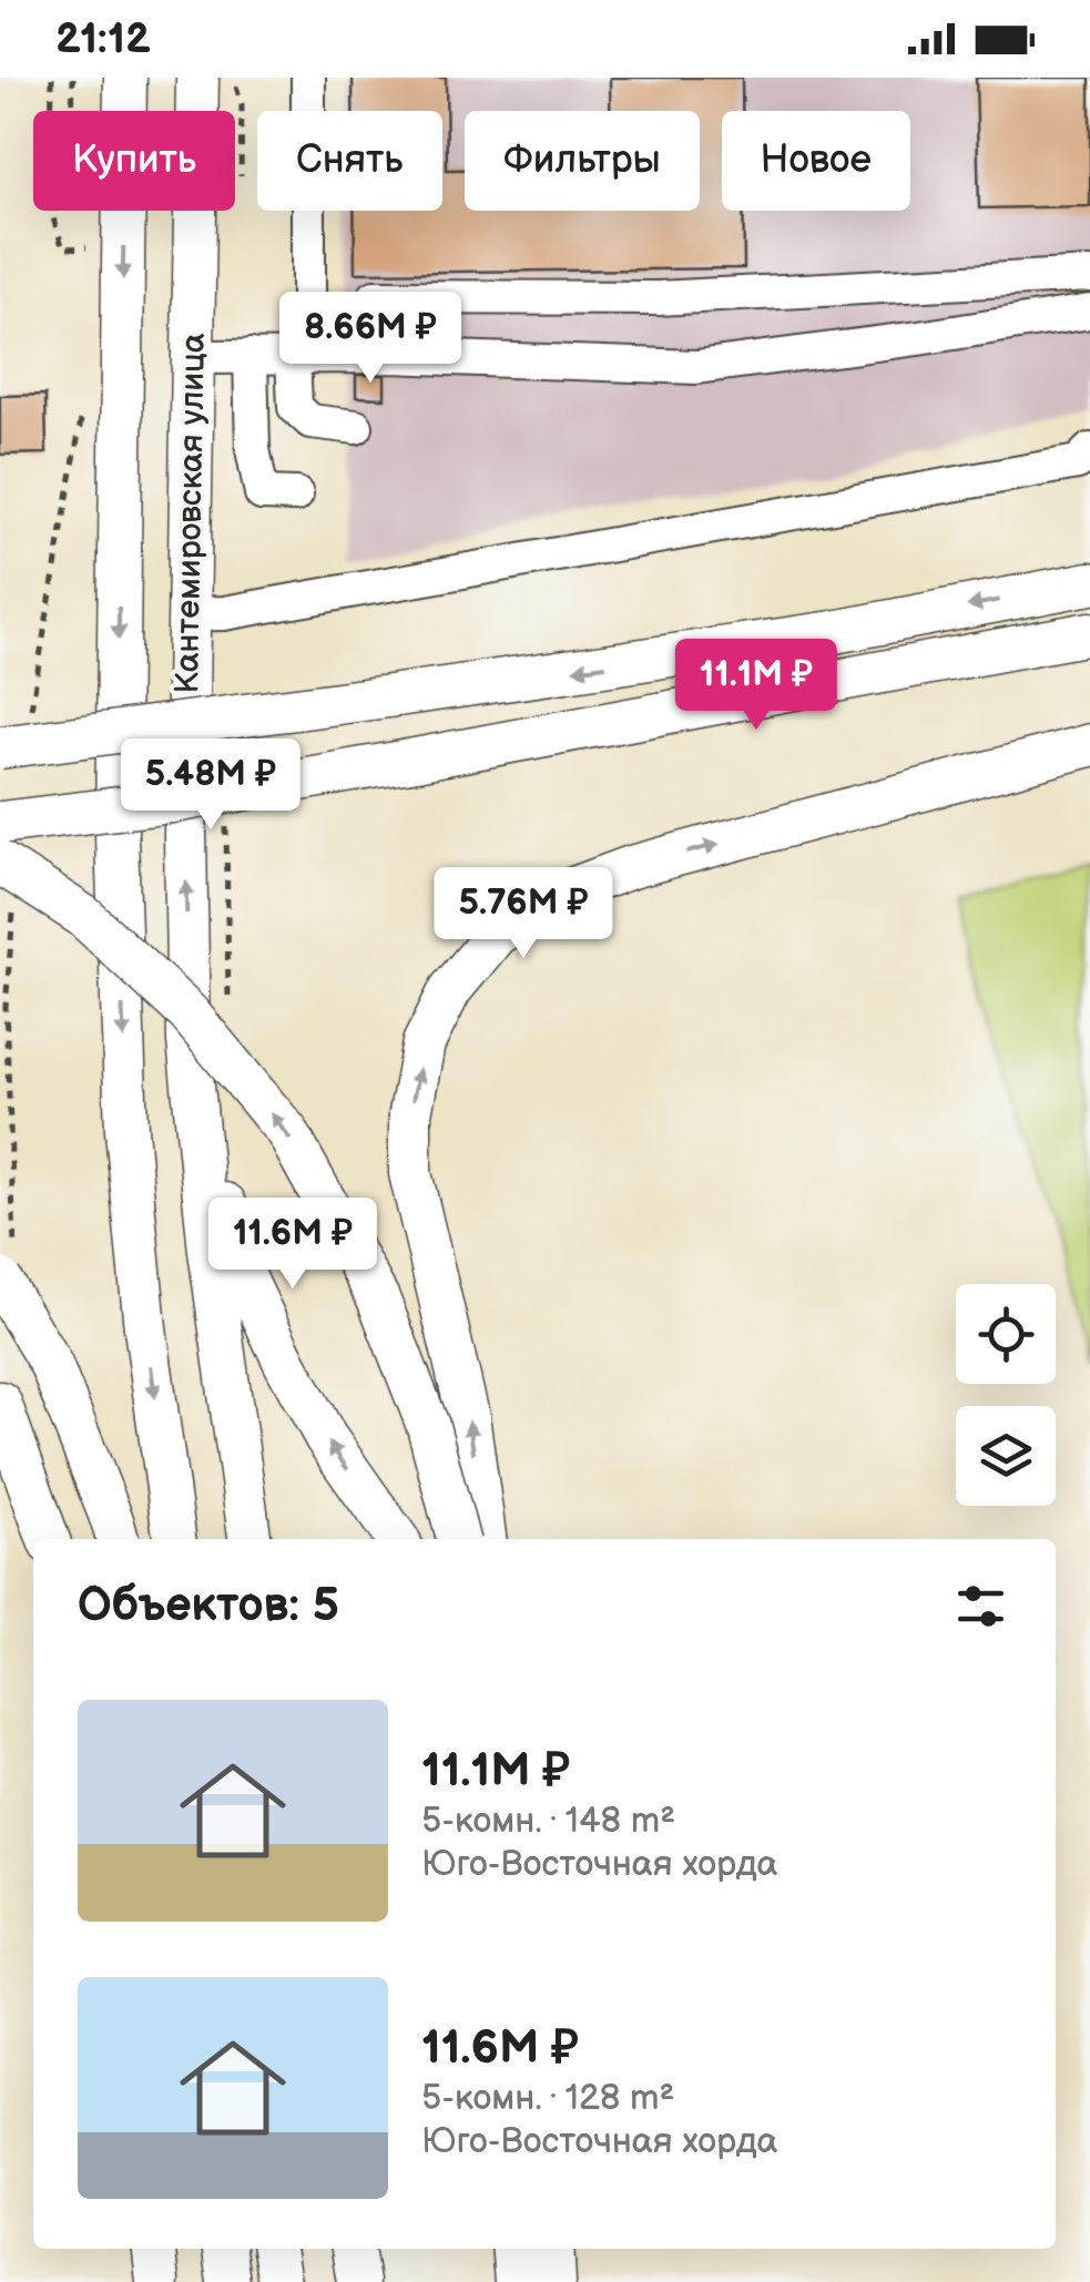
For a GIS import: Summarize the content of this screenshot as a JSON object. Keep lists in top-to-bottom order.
{
  "streets": {
    "main road": ["Кантемировская улица"]
  },
  "page": {
    "status": "21:12",
    "chip": [
      "Купить",
      "Снять",
      "Фильтры",
      "Новое"
    ],
    "price": [
      "8.66M ₽",
      "11.1M ₽",
      "5.48M ₽",
      "5.76M ₽",
      "11.6M ₽"
    ],
    "heading": "Объектов: 5",
    "list": [
      {
        "name": "11.1M ₽",
        "note": "5-комн. · 148 m² · Юго-Восточная хорда"
      },
      {
        "name": "11.6M ₽",
        "note": "5-комн. · 128 m² · Юго-Восточная хорда"
      }
    ]
  }
}
